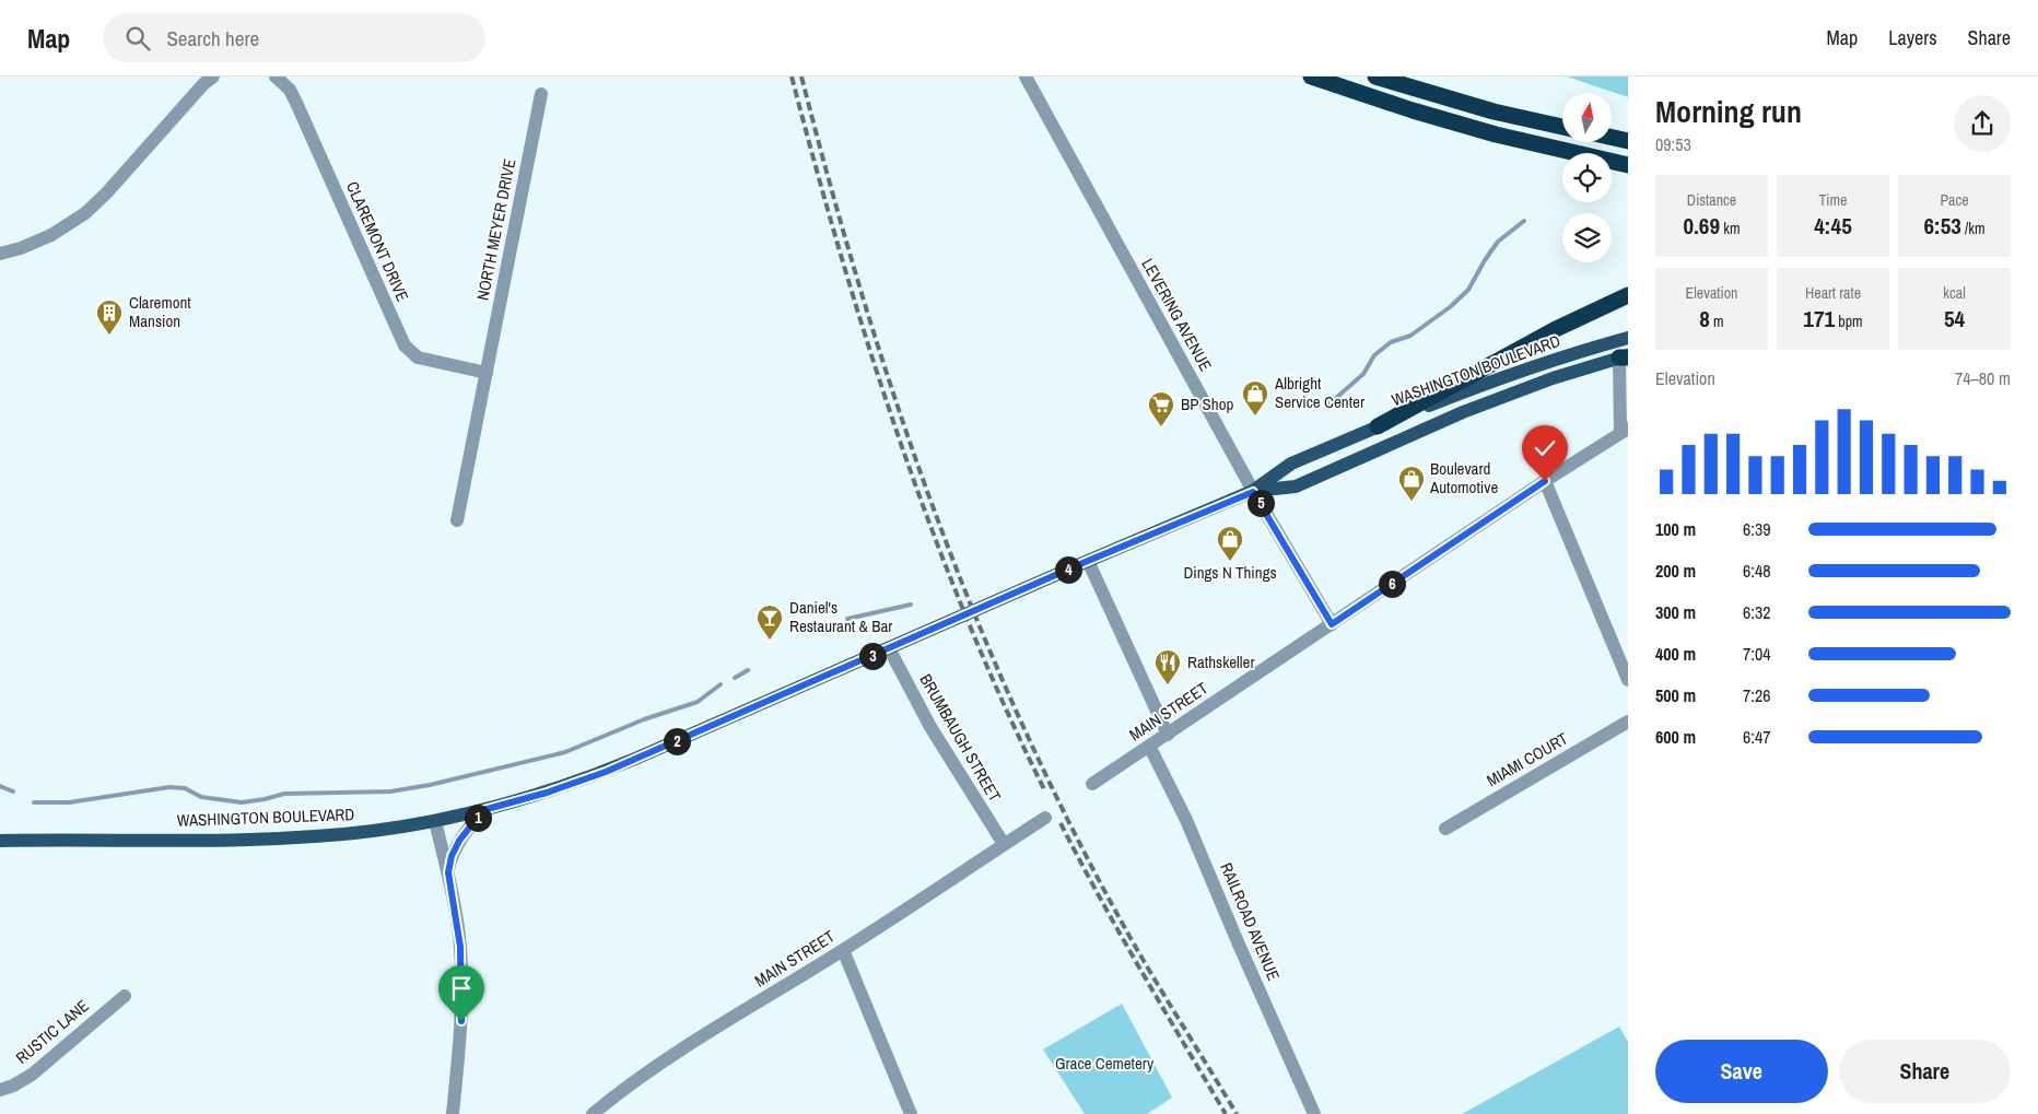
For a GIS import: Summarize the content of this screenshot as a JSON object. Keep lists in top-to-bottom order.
{
  "streets": {
    "main road": ["WASHINGTON BOULEVARD"],
    "street": [
      "NORTH MEYER DRIVE",
      "CLAREMONT DRIVE",
      "LEVERING AVENUE",
      "MAIN STREET",
      "BRUMBAUGH STREET",
      "MIAMI COURT",
      "RAILROAD AVENUE",
      "RUSTIC LANE"
    ]
  },
  "crossings": [
    ["NORTH MEYER DRIVE", "CLAREMONT DRIVE"],
    ["LEVERING AVENUE", "WASHINGTON BOULEVARD"],
    ["LEVERING AVENUE", "MAIN STREET"],
    ["WASHINGTON BOULEVARD", "MAIN STREET"],
    ["WASHINGTON BOULEVARD", "BRUMBAUGH STREET"],
    ["MAIN STREET", "BRUMBAUGH STREET"],
    ["MAIN STREET", "RAILROAD AVENUE"]
  ],
  "parks": ["Grace Cemetery"],
  "places": {
    "building": ["Claremont Mansion"],
    "shop": ["Albright Service Center", "Boulevard Automotive", "Dings N Things"],
    "supermarket": ["BP Shop"],
    "bar": ["Daniel's Restaurant & Bar"],
    "restaurant": ["Rathskeller"]
  },
  "north": "top",
  "page": {
    "header": "Map",
    "search": "Search here",
    "nav": ["Map", "Layers", "Share"],
    "heading": ["Morning run", "09:53"],
    "stats": [
      ["Distance", "0.69 km"],
      ["Time", "4:45"],
      ["Pace", "6:53 /km"],
      ["Elevation", "8 m"],
      ["Heart rate", "171 bpm"],
      ["kcal", "54"]
    ],
    "chart": ["Elevation", "74–80 m"],
    "pins": [
      "5",
      "4",
      "6",
      "3",
      "2",
      "1"
    ],
    "list": [
      {
        "name": "100 m",
        "note": "6:39"
      },
      {
        "name": "200 m",
        "note": "6:48"
      },
      {
        "name": "300 m",
        "note": "6:32"
      },
      {
        "name": "400 m",
        "note": "7:04"
      },
      {
        "name": "500 m",
        "note": "7:26"
      },
      {
        "name": "600 m",
        "note": "6:47"
      }
    ],
    "buttons": ["Save", "Share"]
  }
}
